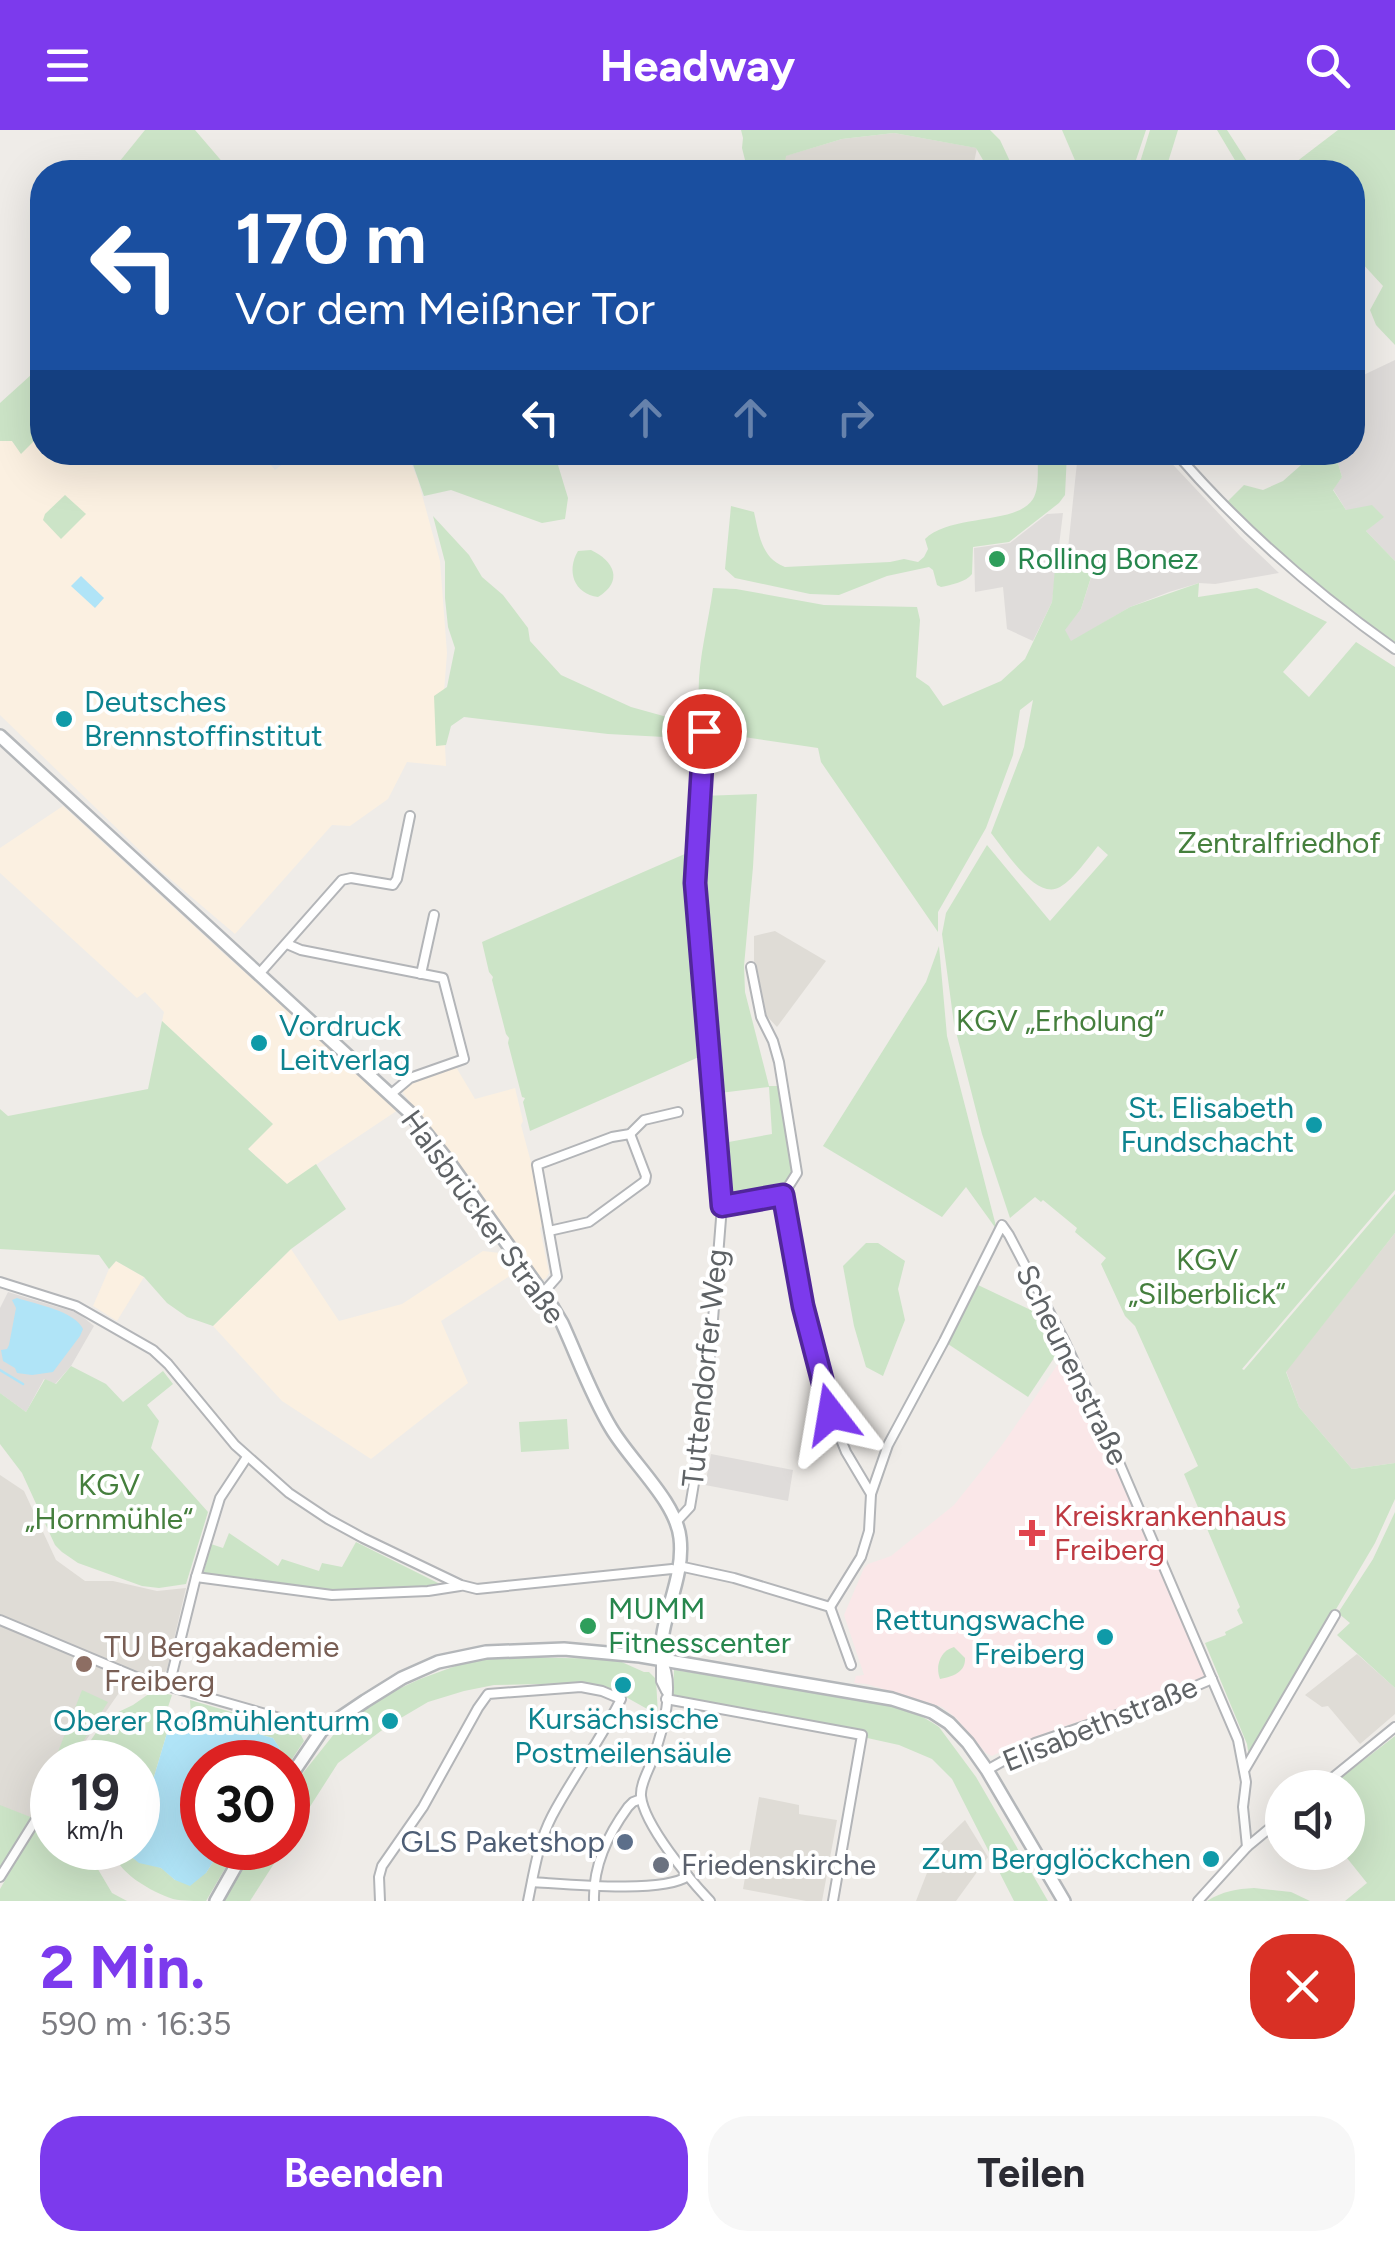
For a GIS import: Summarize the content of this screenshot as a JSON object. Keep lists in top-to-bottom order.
{
  "streets": {
    "main road": ["Halsbrücker Straße"],
    "street": ["Scheunenstraße", "Tuttendorfer Weg", "Elisabethstraße"]
  },
  "crossings": [
    ["Halsbrücker Straße", "Tuttendorfer Weg"],
    ["Scheunenstraße", "Elisabethstraße"]
  ],
  "parks": [
    "Zentralfriedhof",
    "KGV „Erholung“",
    "KGV „Silberblick“",
    "KGV „Hornmühle“"
  ],
  "places": {
    "other": [
      "Rolling Bonez",
      "Deutsches Brennstoffinstitut",
      "Vordruck Leitverlag",
      "St. Elisabeth Fundschacht",
      "MUMM Fitnesscenter",
      "Rettungswache Freiberg",
      "TU Bergakademie Freiberg",
      "Kursächsische Postmeilensäule",
      "Oberer Roßmühlenturm",
      "GLS Paketshop",
      "Zum Bergglöckchen",
      "Friedenskirche"
    ],
    "health": ["Kreiskrankenhaus Freiberg"]
  },
  "page": {
    "header": "Headway",
    "turn": ["170 m", "Vor dem Meißner Tor"],
    "speed": "19 km/h",
    "limit": "30",
    "heading": ["2 Min.", "590 m · 16:35"],
    "buttons": ["Beenden", "Teilen"]
  }
}
